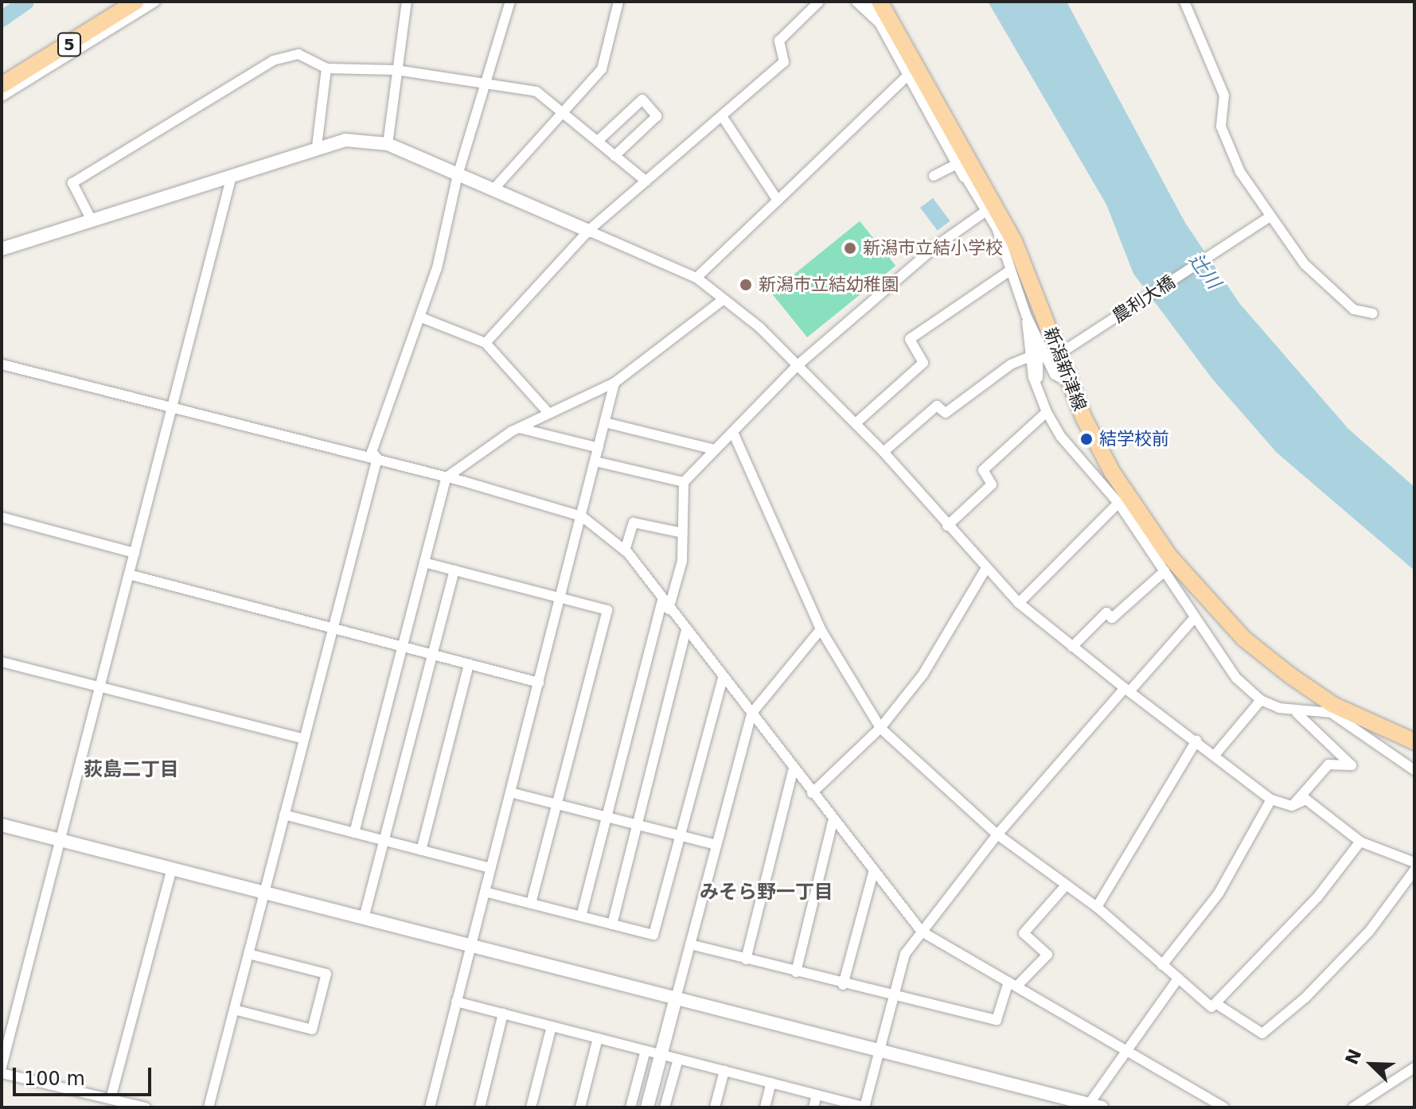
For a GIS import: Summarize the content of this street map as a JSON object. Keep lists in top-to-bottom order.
{
  "streets": {
    "main road": ["5", "新潟新津線"],
    "street": ["農利大橋"]
  },
  "crossings": [
    ["農利大橋", "新潟新津線"]
  ],
  "districts": ["荻島二丁目", "みそら野一丁目"],
  "water": ["辻川"],
  "places": ["新潟市立結小学校", "新潟市立結幼稚園", "結学校前"],
  "scale_bar": "100 m",
  "north": "top left"
}
